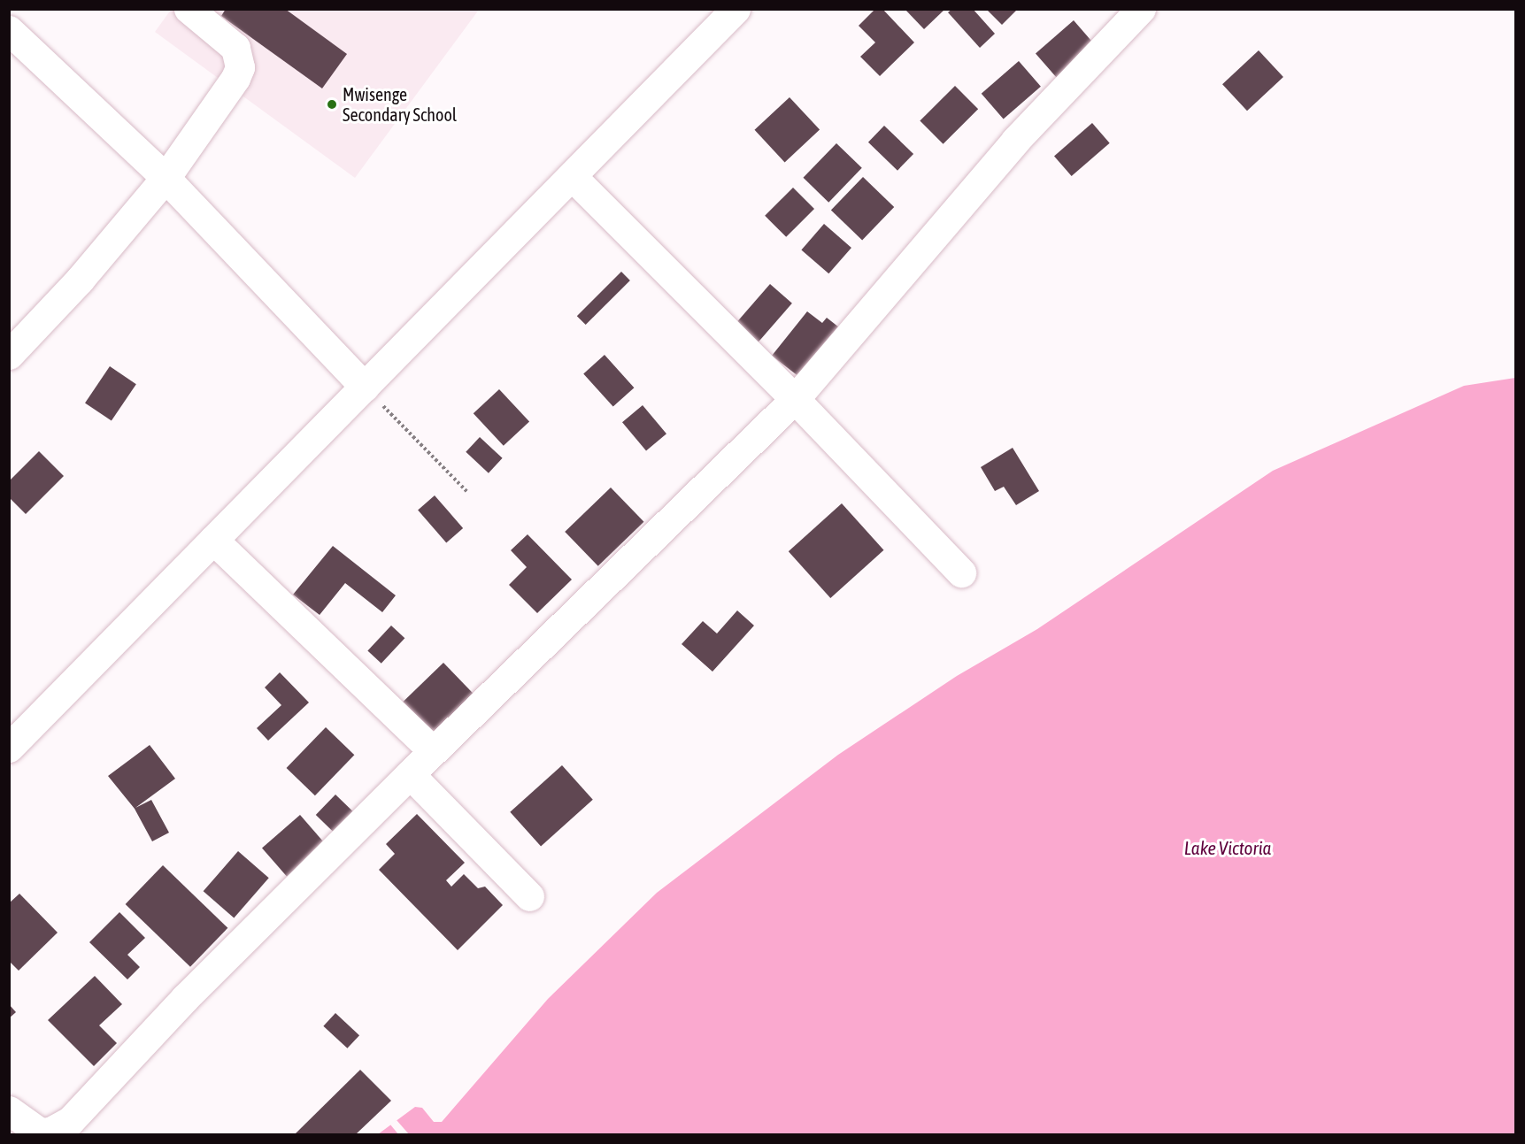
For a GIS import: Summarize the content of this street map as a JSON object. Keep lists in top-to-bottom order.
{
  "water": ["Lake Victoria"],
  "places": ["Mwisenge Secondary School"]
}
